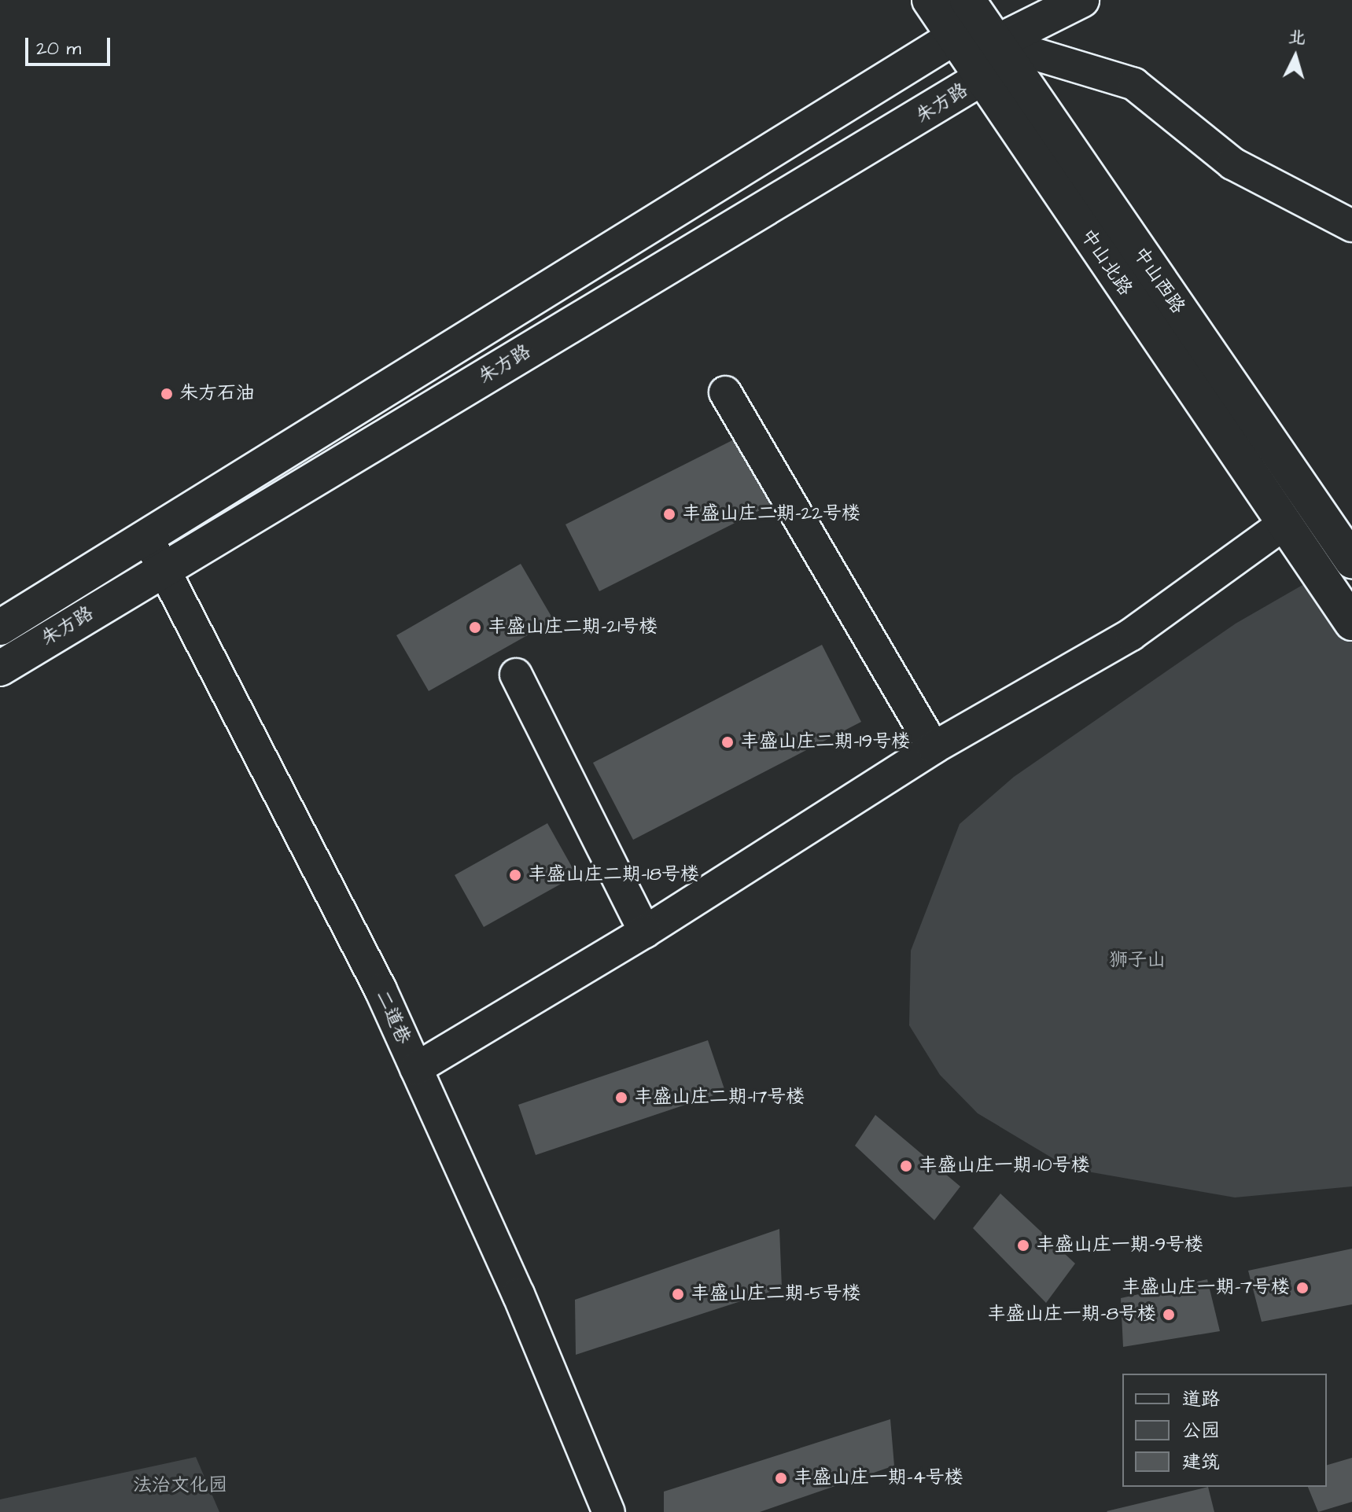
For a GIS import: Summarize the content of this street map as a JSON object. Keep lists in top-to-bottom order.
{
  "streets": {
    "main road": ["朱方路", "中山北路", "中山西路"],
    "street": ["二道巷"]
  },
  "crossings": [
    ["朱方路", "中山北路"],
    ["朱方路", "中山西路"],
    ["朱方路", "二道巷"],
    ["中山北路", "中山西路"]
  ],
  "parks": ["狮子山", "法治文化园"],
  "places": [
    "朱方石油",
    "丰盛山庄二期-22号楼",
    "丰盛山庄二期-21号楼",
    "丰盛山庄二期-19号楼",
    "丰盛山庄二期-18号楼",
    "丰盛山庄二期-17号楼",
    "丰盛山庄一期-10号楼",
    "丰盛山庄一期-9号楼",
    "丰盛山庄一期-7号楼",
    "丰盛山庄二期-5号楼",
    "丰盛山庄一期-8号楼",
    "丰盛山庄一期-4号楼"
  ],
  "legend": ["道路", "公园", "建筑"],
  "scale_bar": "20 m",
  "north": "top"
}
